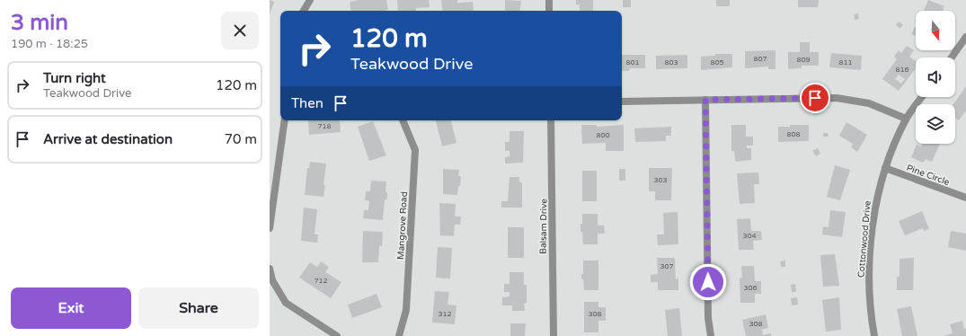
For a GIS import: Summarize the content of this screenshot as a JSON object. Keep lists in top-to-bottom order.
{
  "streets": {
    "street": [
      "Pine Circle",
      "Mangrove Road",
      "Balsam Drive",
      "Cottonwood Drive"
    ]
  },
  "crossings": [
    ["Pine Circle", "Cottonwood Drive"]
  ],
  "house_numbers": [
    "807",
    "809",
    "801",
    "803",
    "805",
    "811",
    "816",
    "718",
    "808",
    "800",
    "303",
    "304",
    "307",
    "712",
    "306",
    "312",
    "308",
    "308"
  ],
  "north": "bottom",
  "page": {
    "heading": ["3 min", "190 m · 18:25"],
    "turn": ["120 m", "Teakwood Drive"],
    "list": [
      {
        "name": "Turn right",
        "note": "Teakwood Drive",
        "value": "120 m"
      },
      {
        "name": "Arrive at destination",
        "value": "70 m"
      }
    ],
    "then": "Then",
    "buttons": ["Exit", "Share"]
  }
}
